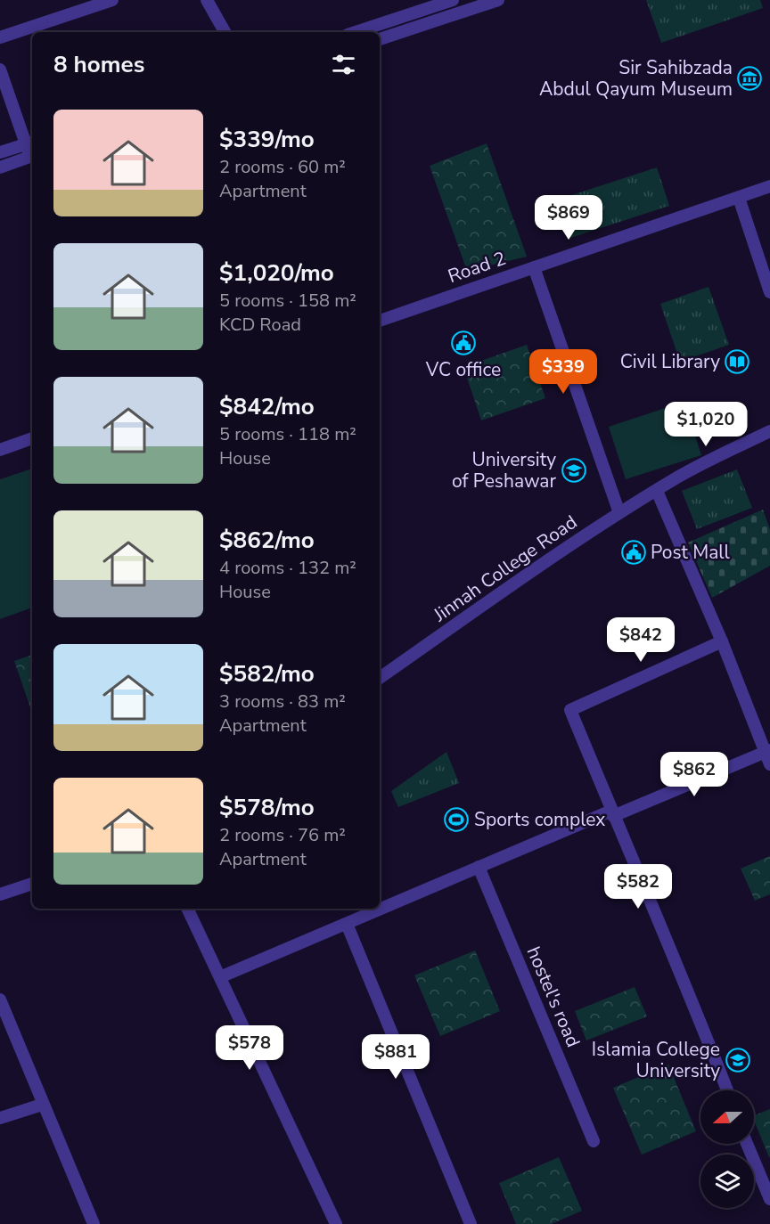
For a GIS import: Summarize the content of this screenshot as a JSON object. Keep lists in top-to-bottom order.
{
  "streets": {
    "street": ["Road 2", "Jinnah College Road", "hostel's road"]
  },
  "places": {
    "museum": ["Sir Sahibzada Abdul Qayum Museum"],
    "public building": ["VC office", "Post Mall"],
    "library": ["Civil Library"],
    "school or university": ["University of Peshawar", "Islamia College University"],
    "sports": ["Sports complex"]
  },
  "north": "left",
  "page": {
    "heading": "8 homes",
    "list": [
      {
        "name": "$339/mo",
        "note": "2 rooms · 60 m² · Apartment"
      },
      {
        "name": "$1,020/mo",
        "note": "5 rooms · 158 m² · KCD Road"
      },
      {
        "name": "$842/mo",
        "note": "5 rooms · 118 m² · House"
      },
      {
        "name": "$862/mo",
        "note": "4 rooms · 132 m² · House"
      },
      {
        "name": "$582/mo",
        "note": "3 rooms · 83 m² · Apartment"
      },
      {
        "name": "$578/mo",
        "note": "2 rooms · 76 m² · Apartment"
      }
    ],
    "price": [
      "$869",
      "$339",
      "$1,020",
      "$842",
      "$862",
      "$582",
      "$578",
      "$881"
    ]
  }
}
